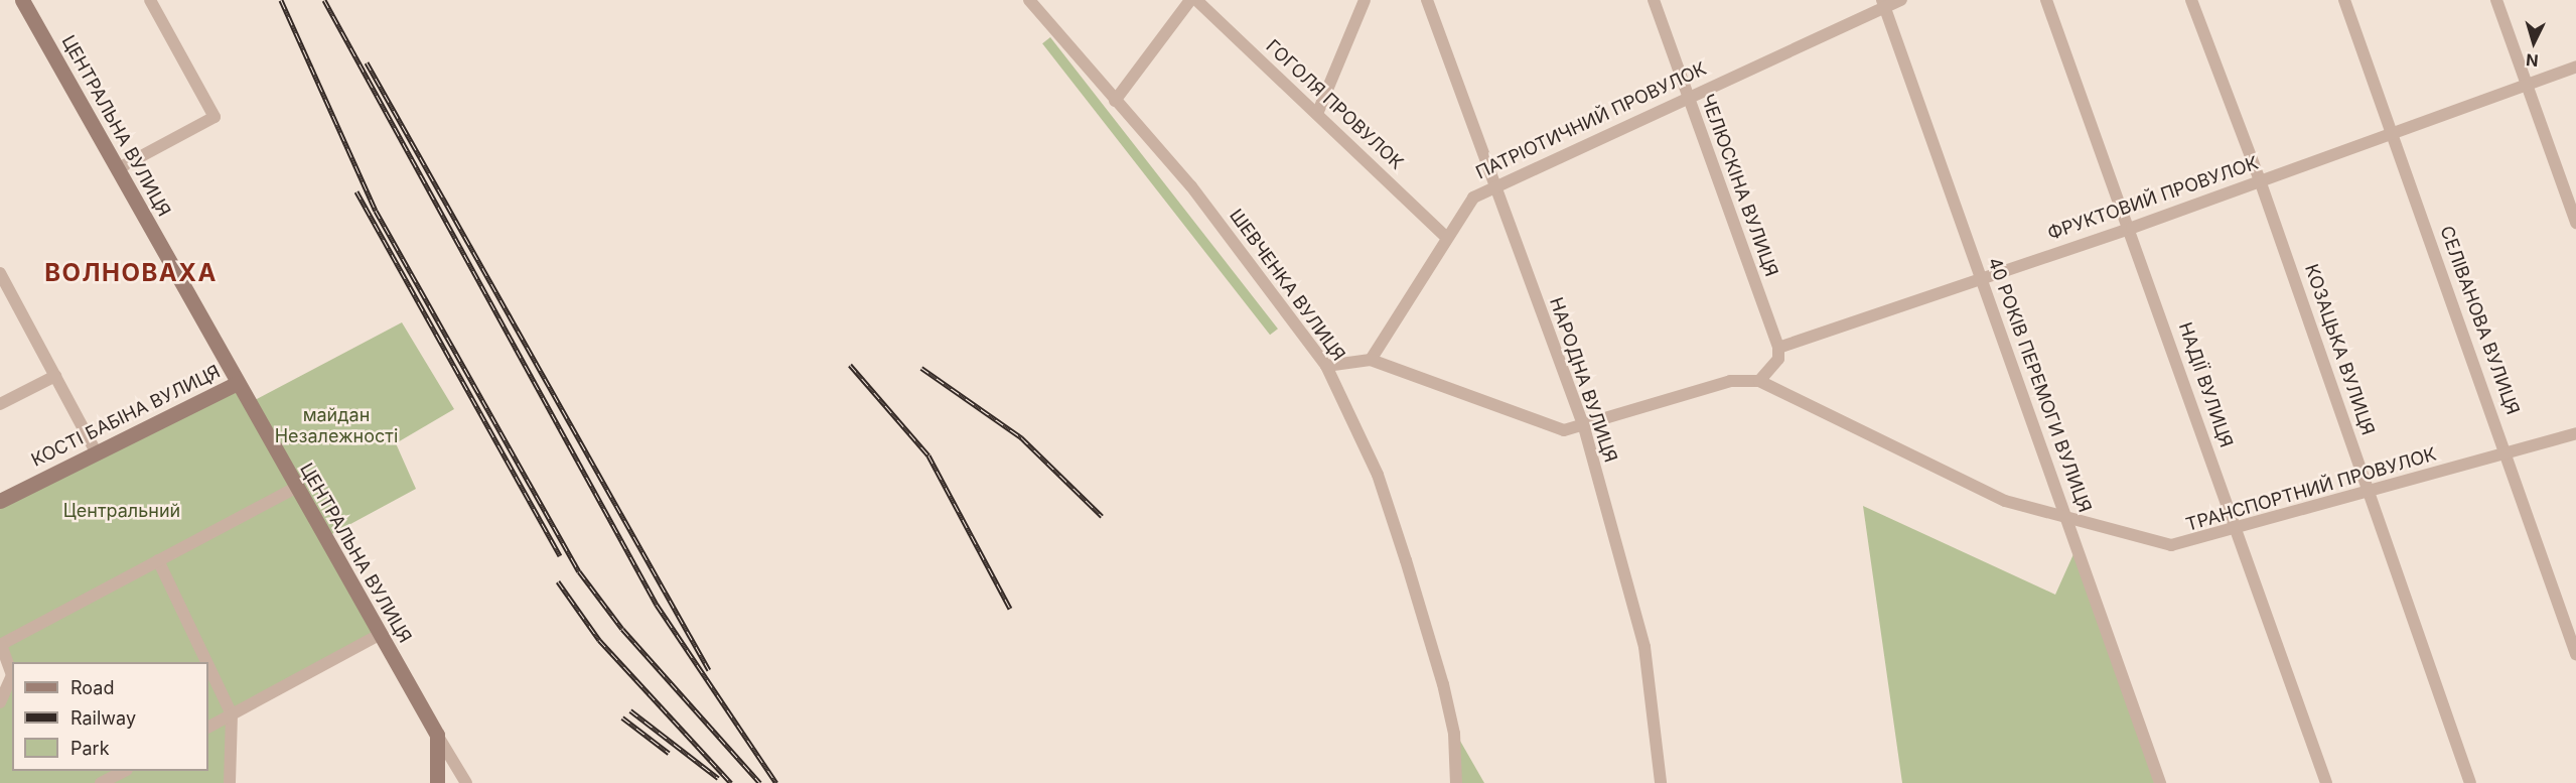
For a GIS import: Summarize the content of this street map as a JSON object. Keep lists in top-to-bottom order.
{
  "streets": {
    "main road": ["ЦЕНТРАЛЬНА ВУЛИЦЯ", "КОСТІ БАБІНА ВУЛИЦЯ"],
    "street": [
      "ГОГОЛЯ ПРОВУЛОК",
      "ПАТРІОТИЧНИЙ ПРОВУЛОК",
      "ЧЕЛЮСКІНА ВУЛИЦЯ",
      "ФРУКТОВИЙ ПРОВУЛОК",
      "ШЕВЧЕНКА ВУЛИЦЯ",
      "СЕЛІВАНОВА ВУЛИЦЯ",
      "КОЗАЦЬКА ВУЛИЦЯ",
      "НАРОДНА ВУЛИЦЯ",
      "40 РОКІВ ПЕРЕМОГИ ВУЛИЦЯ",
      "НАДІЇ ВУЛИЦЯ",
      "ТРАНСПОРТНИЙ ПРОВУЛОК"
    ]
  },
  "crossings": [
    ["ГОГОЛЯ ПРОВУЛОК", "ПАТРІОТИЧНИЙ ПРОВУЛОК"],
    ["ПАТРІОТИЧНИЙ ПРОВУЛОК", "ЧЕЛЮСКІНА ВУЛИЦЯ"],
    ["ПАТРІОТИЧНИЙ ПРОВУЛОК", "НАРОДНА ВУЛИЦЯ"],
    ["ПАТРІОТИЧНИЙ ПРОВУЛОК", "40 РОКІВ ПЕРЕМОГИ ВУЛИЦЯ"],
    ["ЦЕНТРАЛЬНА ВУЛИЦЯ", "КОСТІ БАБІНА ВУЛИЦЯ"],
    ["ЧЕЛЮСКІНА ВУЛИЦЯ", "ФРУКТОВИЙ ПРОВУЛОК"],
    ["ФРУКТОВИЙ ПРОВУЛОК", "СЕЛІВАНОВА ВУЛИЦЯ"],
    ["ФРУКТОВИЙ ПРОВУЛОК", "КОЗАЦЬКА ВУЛИЦЯ"],
    ["ФРУКТОВИЙ ПРОВУЛОК", "40 РОКІВ ПЕРЕМОГИ ВУЛИЦЯ"],
    ["ФРУКТОВИЙ ПРОВУЛОК", "НАДІЇ ВУЛИЦЯ"],
    ["СЕЛІВАНОВА ВУЛИЦЯ", "ТРАНСПОРТНИЙ ПРОВУЛОК"],
    ["КОЗАЦЬКА ВУЛИЦЯ", "ТРАНСПОРТНИЙ ПРОВУЛОК"],
    ["40 РОКІВ ПЕРЕМОГИ ВУЛИЦЯ", "ТРАНСПОРТНИЙ ПРОВУЛОК"],
    ["НАДІЇ ВУЛИЦЯ", "ТРАНСПОРТНИЙ ПРОВУЛОК"]
  ],
  "districts": ["ВОЛНОВАХА"],
  "parks": ["майдан Незалежності", "Центральний"],
  "legend": ["Road", "Railway", "Park"],
  "north": "bottom"
}
